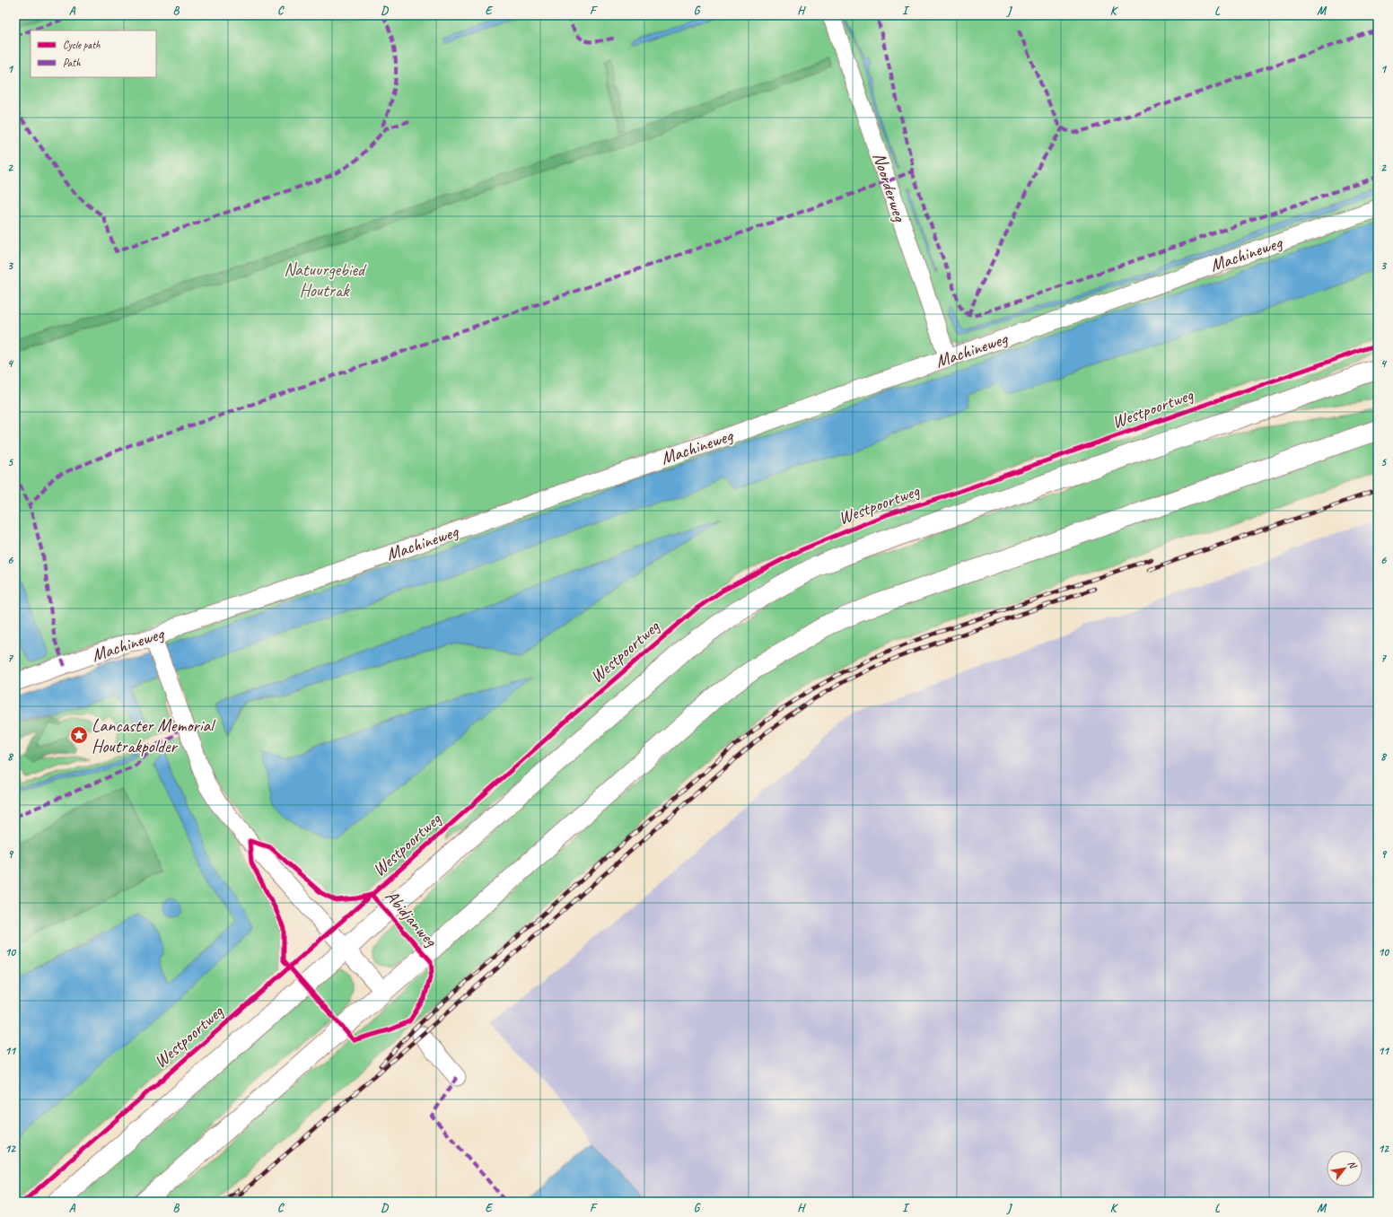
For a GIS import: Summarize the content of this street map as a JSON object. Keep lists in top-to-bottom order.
{
  "streets": {
    "main road": ["Westpoortweg"],
    "street": ["Noorderweg", "Machineweg"],
    "cycle path": ["Abidjanweg"]
  },
  "crossings": [
    ["Noorderweg", "Machineweg"]
  ],
  "parks": ["Natuurgebied Houtrak"],
  "places": {
    "place": ["Lancaster Memorial Houtrakpolder"]
  },
  "legend": ["Cycle path", "Path"],
  "north": "top right",
  "grid": {
    "columns": [
      "A",
      "B",
      "C",
      "D",
      "E",
      "F",
      "G",
      "H",
      "I",
      "J",
      "K",
      "L",
      "M"
    ],
    "rows": [
      "1",
      "2",
      "3",
      "4",
      "5",
      "6",
      "7",
      "8",
      "9",
      "10",
      "11",
      "12"
    ]
  }
}
